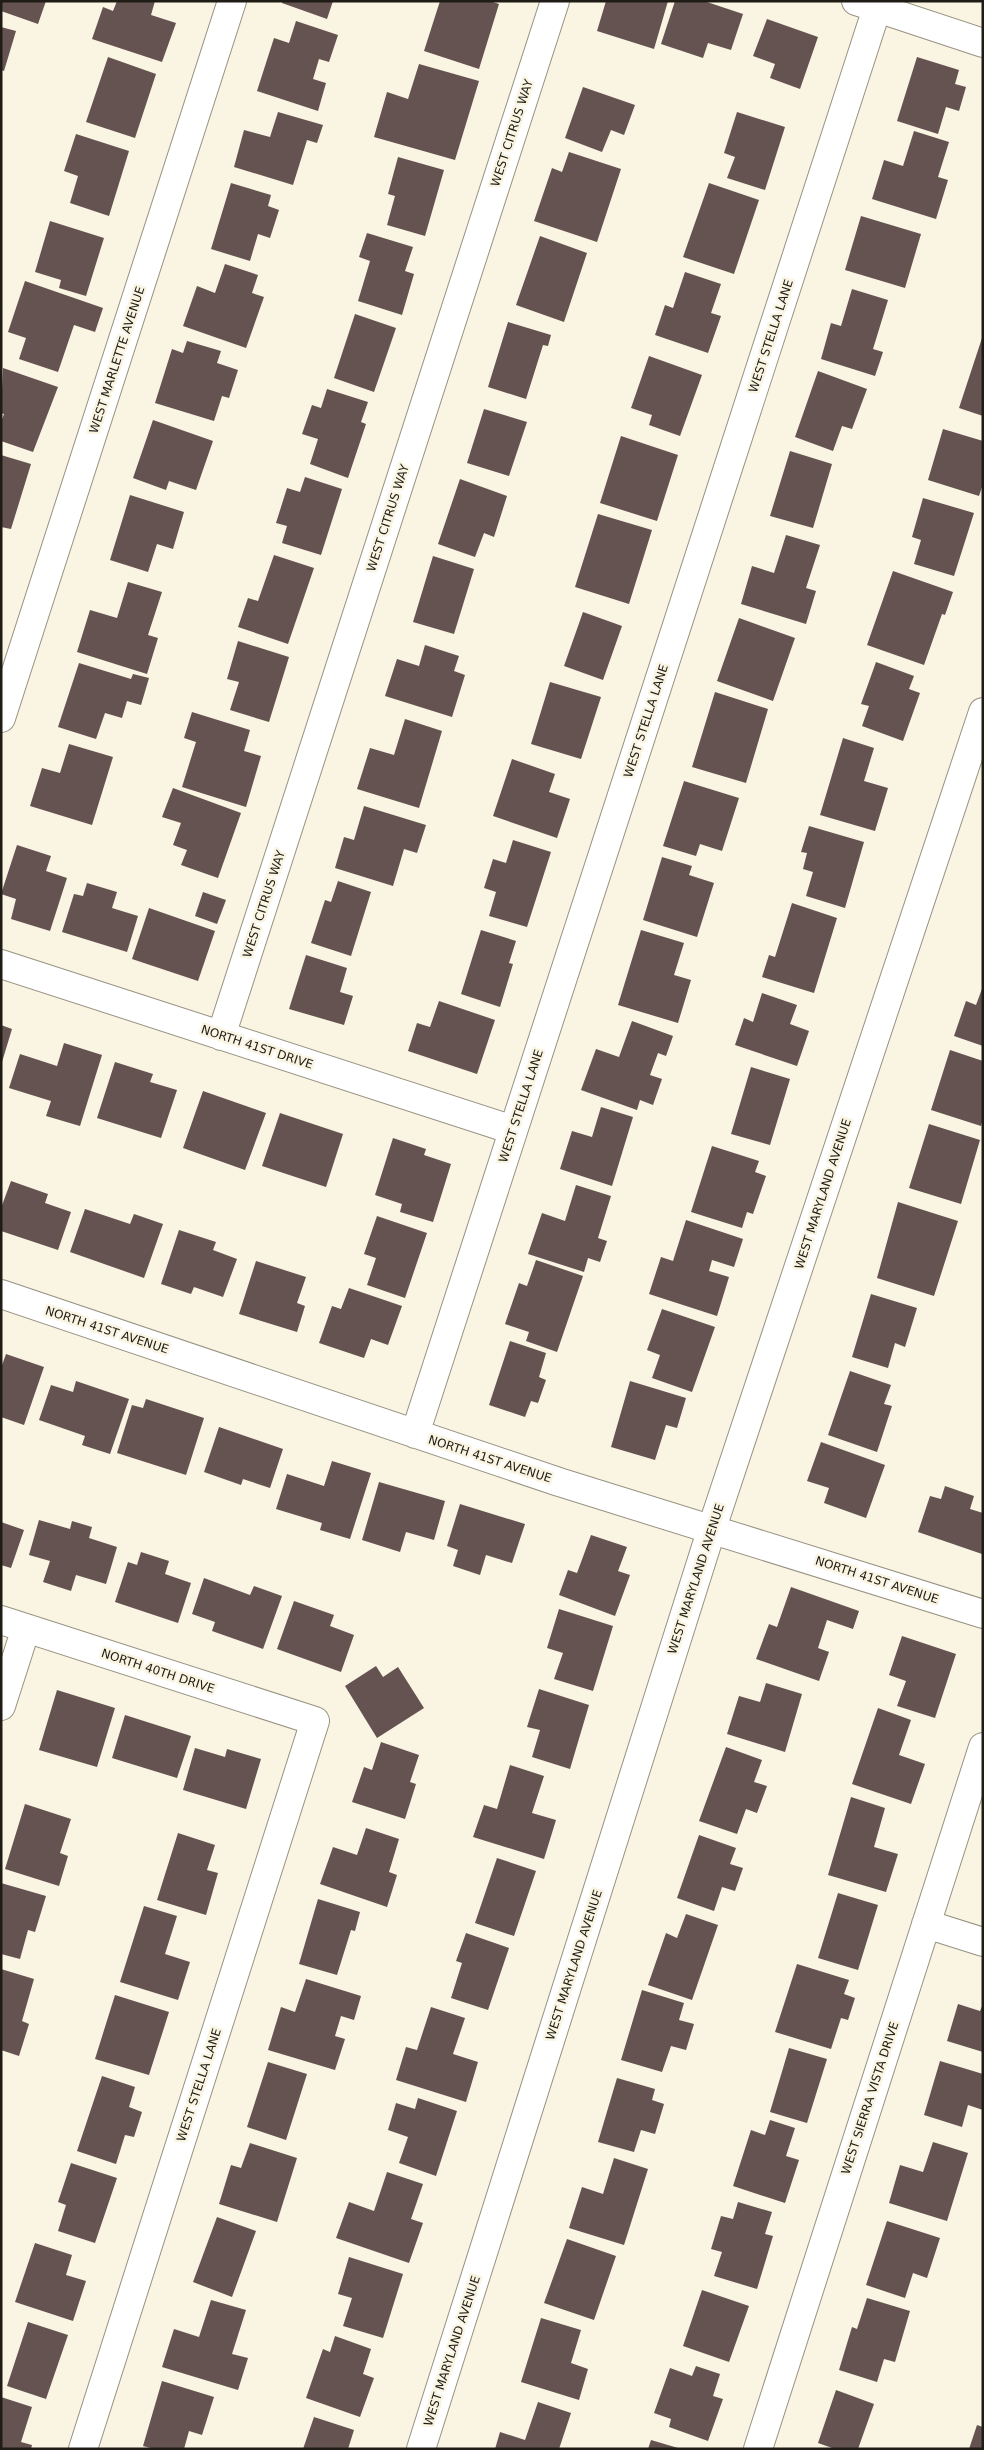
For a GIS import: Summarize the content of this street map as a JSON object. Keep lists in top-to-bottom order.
{
  "streets": {
    "street": [
      "WEST CITRUS WAY",
      "WEST STELLA LANE",
      "WEST MARLETTE AVENUE",
      "NORTH 41ST DRIVE",
      "WEST MARYLAND AVENUE",
      "NORTH 41ST AVENUE",
      "NORTH 40TH DRIVE",
      "WEST SIERRA VISTA DRIVE"
    ]
  },
  "crossings": [
    ["WEST CITRUS WAY", "NORTH 41ST DRIVE"],
    ["WEST STELLA LANE", "NORTH 41ST DRIVE"],
    ["WEST STELLA LANE", "NORTH 41ST AVENUE"],
    ["WEST STELLA LANE", "NORTH 40TH DRIVE"],
    ["WEST MARYLAND AVENUE", "NORTH 41ST AVENUE"]
  ]
}
